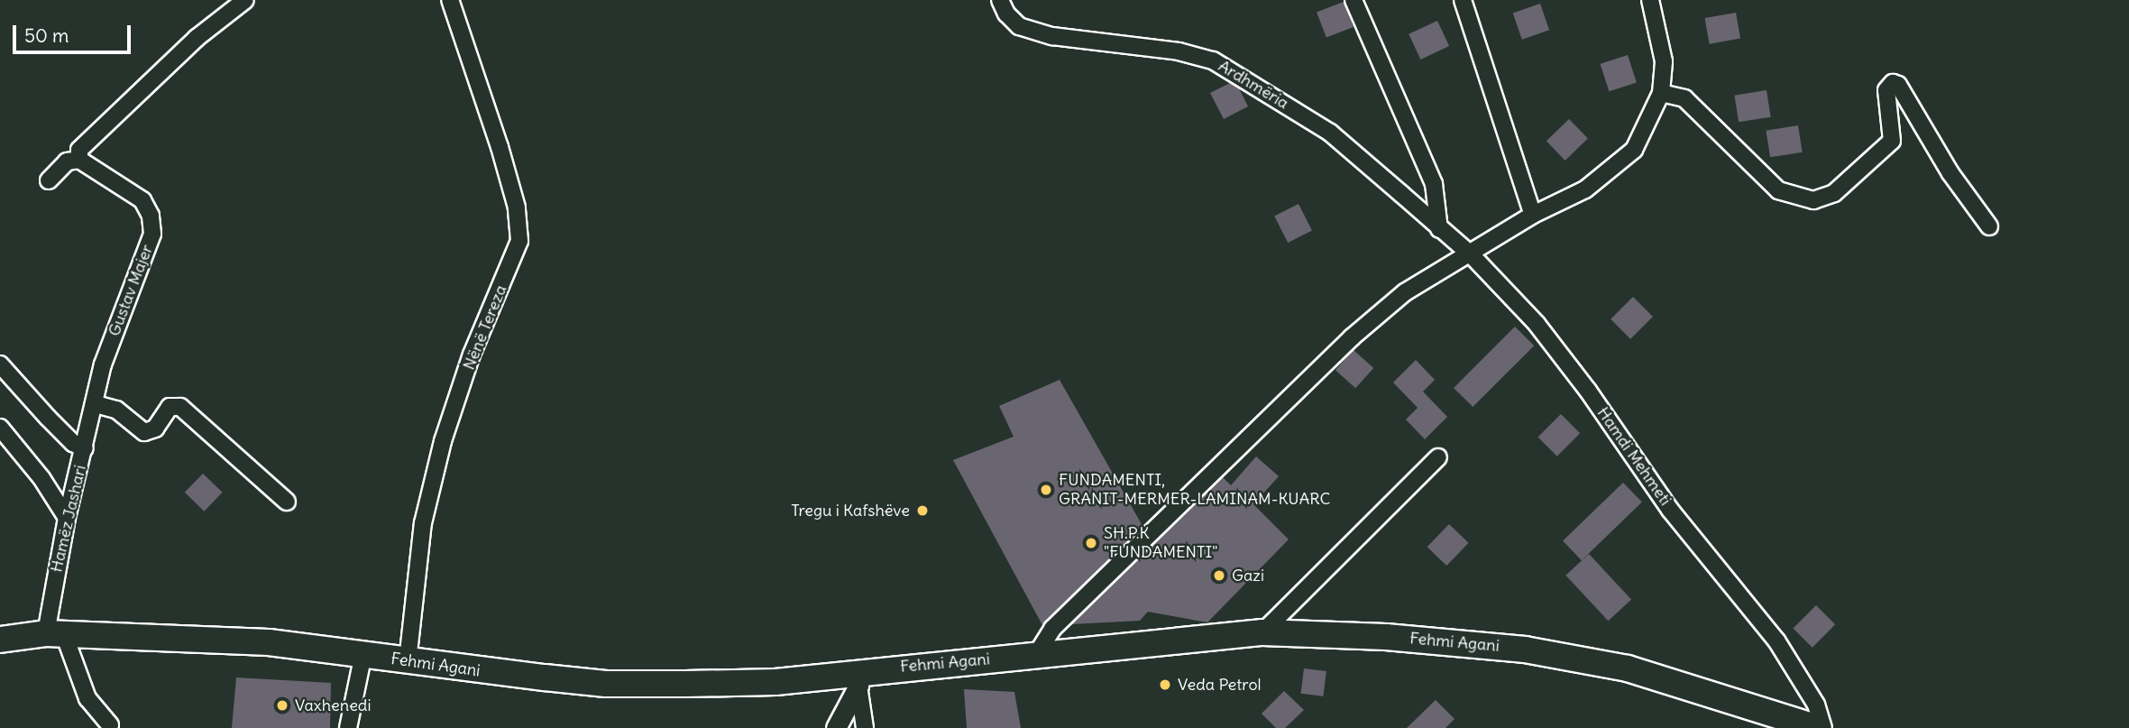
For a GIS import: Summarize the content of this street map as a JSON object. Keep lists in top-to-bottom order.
{
  "streets": {
    "main road": ["Fehmi Agani"],
    "street": [
      "Ardhmëria",
      "Gustav Majer",
      "Nënë Tereza",
      "Hamdi Mehmeti",
      "Hamëz Jashari"
    ]
  },
  "crossings": [
    ["Ardhmëria", "Hamdi Mehmeti"],
    ["Gustav Majer", "Hamëz Jashari"],
    ["Nënë Tereza", "Fehmi Agani"],
    ["Hamëz Jashari", "Fehmi Agani"]
  ],
  "places": [
    "FUNDAMENTI, GRANIT-MERMER-LAMINAM-KUARC",
    "Tregu i Kafshëve",
    "SH.P.K \"FUNDAMENTI\"",
    "Gazi",
    "Veda Petrol",
    "Vaxhenedi"
  ],
  "scale_bar": "50 m"
}
